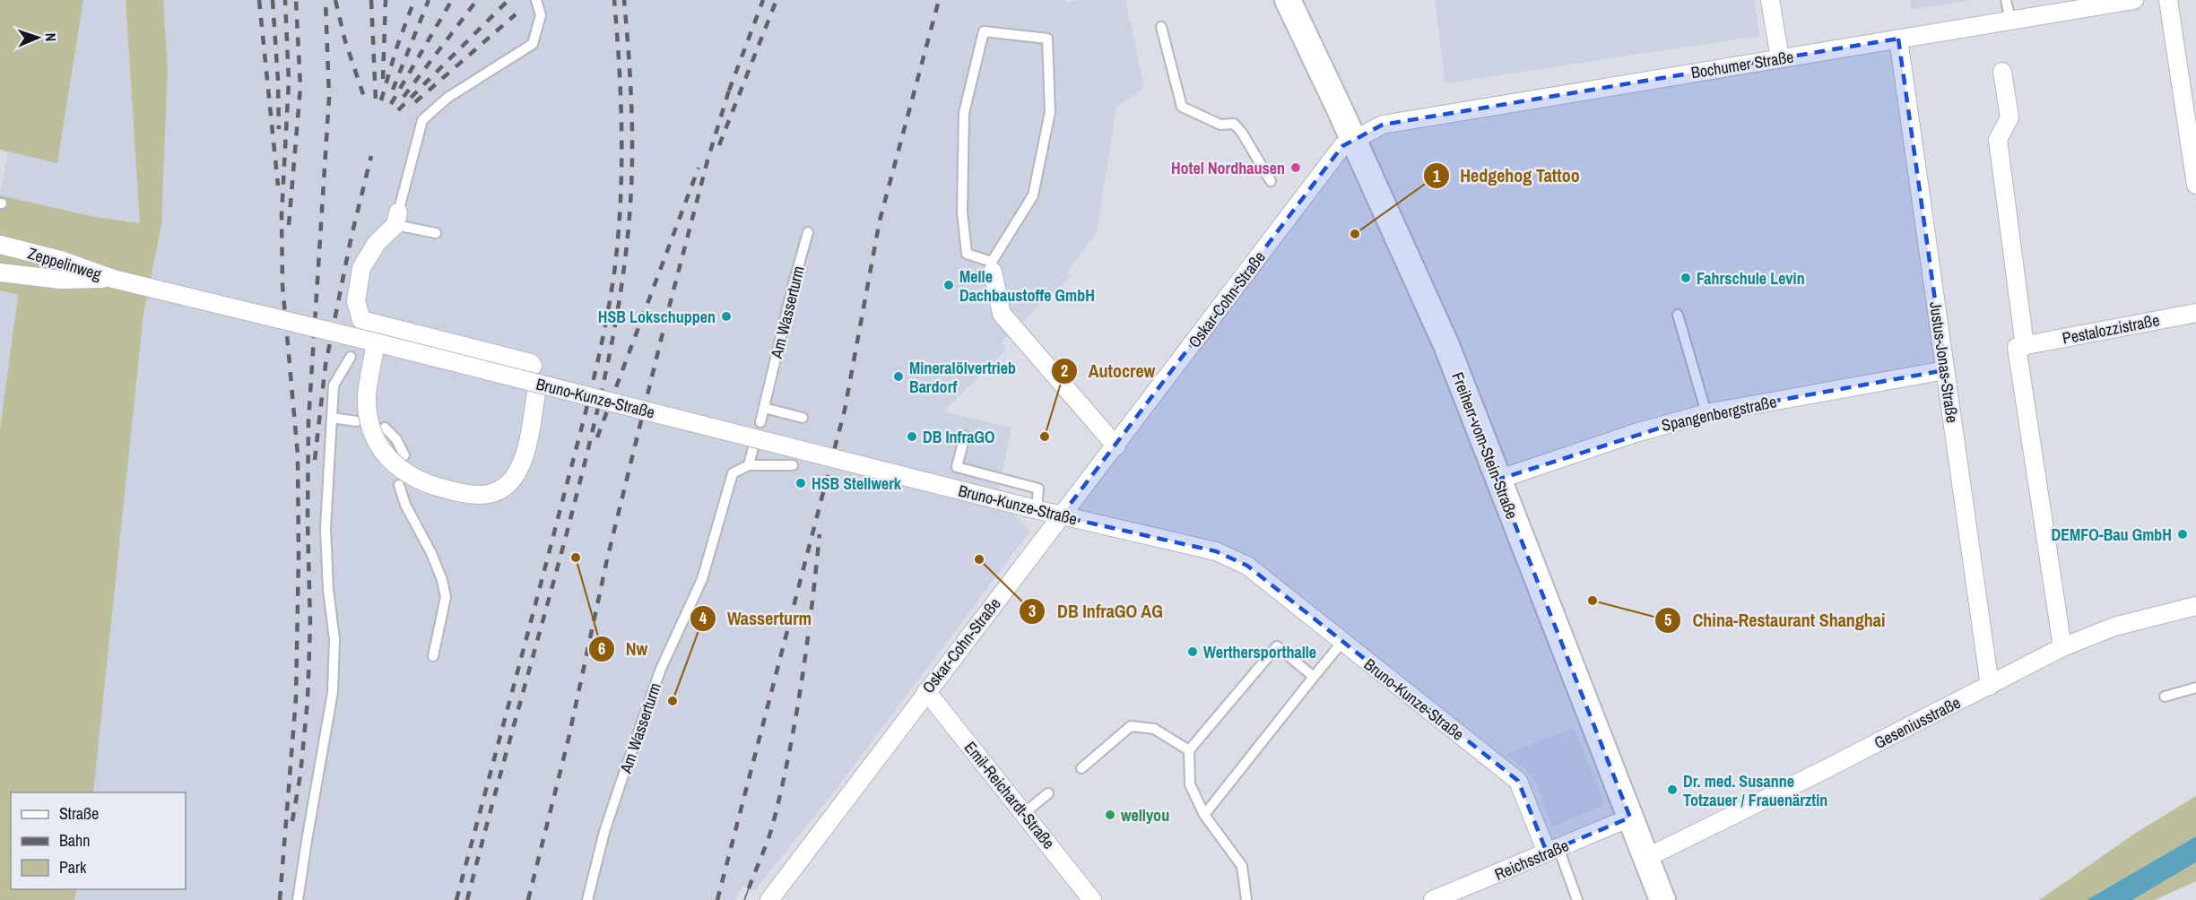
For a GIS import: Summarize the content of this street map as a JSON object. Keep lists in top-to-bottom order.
{
  "streets": {
    "main road": ["Freiherr-vom-Stein-Straße"],
    "street": [
      "Bochumer Straße",
      "Zeppelinweg",
      "Oskar-Cohn-Straße",
      "Pestalozzistraße",
      "Justus-Jonas-Straße",
      "Bruno-Kunze-Straße",
      "Spangenbergstraße",
      "Geseniusstraße",
      "Emil-Reichardt-Straße",
      "Reichsstraße"
    ],
    "lane": ["Am Wasserturm"]
  },
  "crossings": [
    ["Bochumer Straße", "Oskar-Cohn-Straße"],
    ["Bochumer Straße", "Justus-Jonas-Straße"],
    ["Bochumer Straße", "Freiherr-vom-Stein-Straße"],
    ["Zeppelinweg", "Bruno-Kunze-Straße"],
    ["Oskar-Cohn-Straße", "Bruno-Kunze-Straße"],
    ["Oskar-Cohn-Straße", "Freiherr-vom-Stein-Straße"],
    ["Oskar-Cohn-Straße", "Emil-Reichardt-Straße"],
    ["Justus-Jonas-Straße", "Spangenbergstraße"],
    ["Justus-Jonas-Straße", "Geseniusstraße"],
    ["Bruno-Kunze-Straße", "Reichsstraße"],
    ["Spangenbergstraße", "Freiherr-vom-Stein-Straße"],
    ["Freiherr-vom-Stein-Straße", "Geseniusstraße"],
    ["Freiherr-vom-Stein-Straße", "Reichsstraße"]
  ],
  "places": [
    "Hotel Nordhausen",
    "Hedgehog Tattoo",
    "Fahrschule Levin",
    "Melle Dachbaustoffe GmbH",
    "HSB Lokschuppen",
    "Mineralölvertrieb Bardorf",
    "DB InfraGO",
    "Autocrew",
    "HSB Stellwerk",
    "DEMFO-Bau GmbH",
    "Nw",
    "DB InfraGO AG",
    "China-Restaurant Shanghai",
    "Werthersporthalle",
    "Wasserturm",
    "Dr. med. Susanne Totzauer / Frauenärztin",
    "wellyou"
  ],
  "legend": ["Straße", "Bahn", "Park"],
  "north": "right"
}
